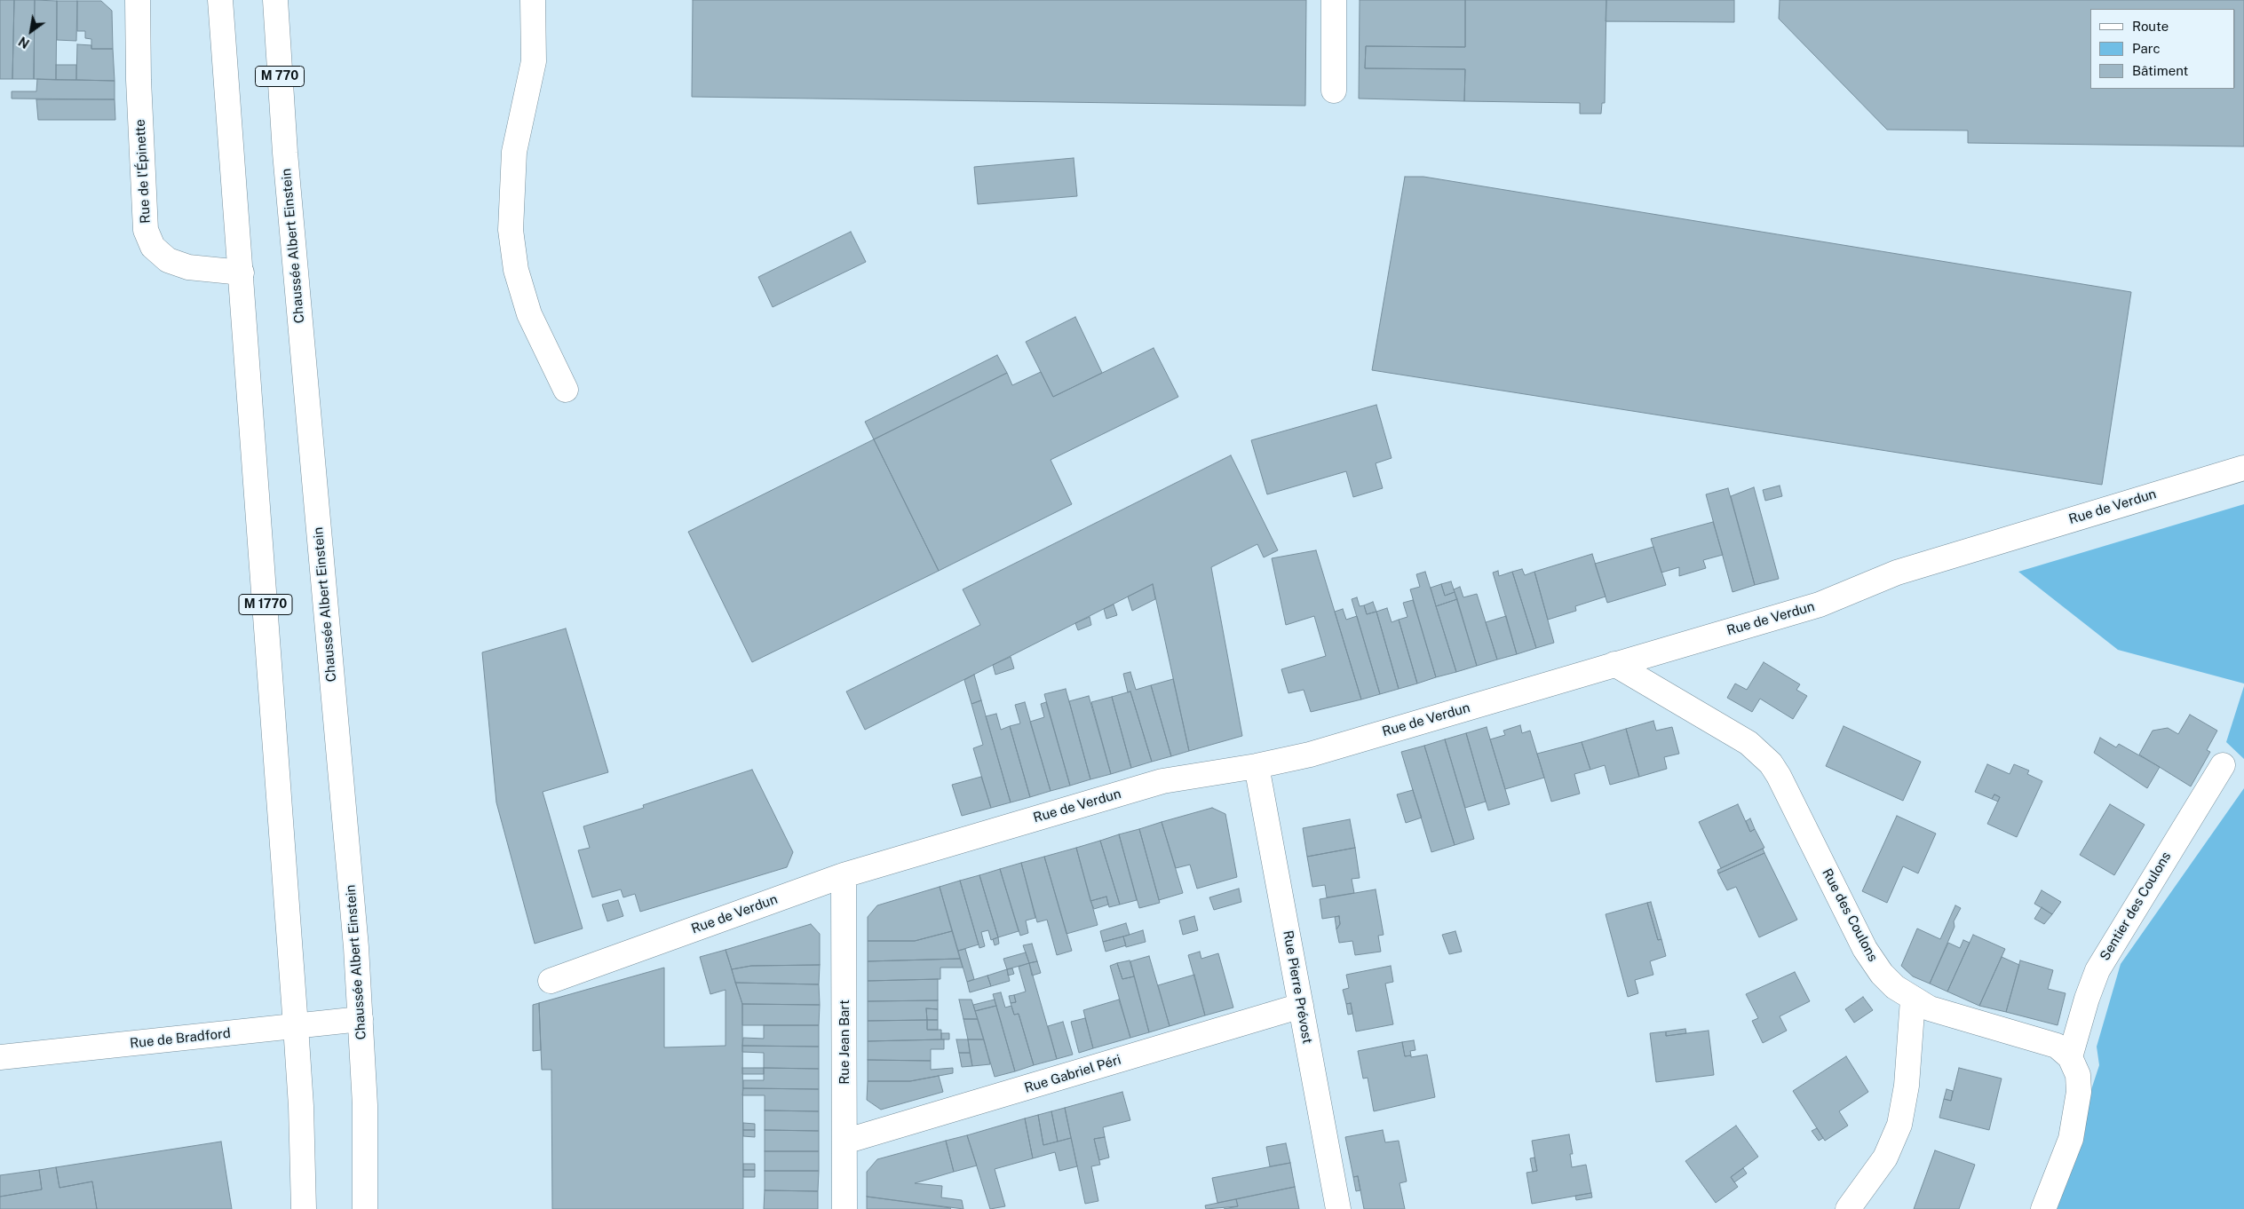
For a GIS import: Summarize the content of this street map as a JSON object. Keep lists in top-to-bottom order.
{
  "streets": {
    "street": [
      "M 770",
      "Rue de l'Épinette",
      "Chaussée Albert Einstein",
      "Rue de Verdun",
      "M 1770",
      "Sentier des Coulons",
      "Rue des Coulons",
      "Rue Pierre Prévost",
      "Rue de Bradford",
      "Rue Jean Bart",
      "Rue Gabriel Péri"
    ]
  },
  "crossings": [
    ["Rue de l'Épinette", "M 1770"],
    ["Chaussée Albert Einstein", "Rue de Bradford"],
    ["Rue de Verdun", "Rue des Coulons"],
    ["Rue de Verdun", "Rue Pierre Prévost"],
    ["Rue de Verdun", "Rue Jean Bart"],
    ["M 1770", "Rue de Bradford"],
    ["Sentier des Coulons", "Rue des Coulons"],
    ["Rue Pierre Prévost", "Rue Gabriel Péri"],
    ["Rue Jean Bart", "Rue Gabriel Péri"]
  ],
  "legend": ["Route", "Parc", "Bâtiment"],
  "north": "bottom left"
}
